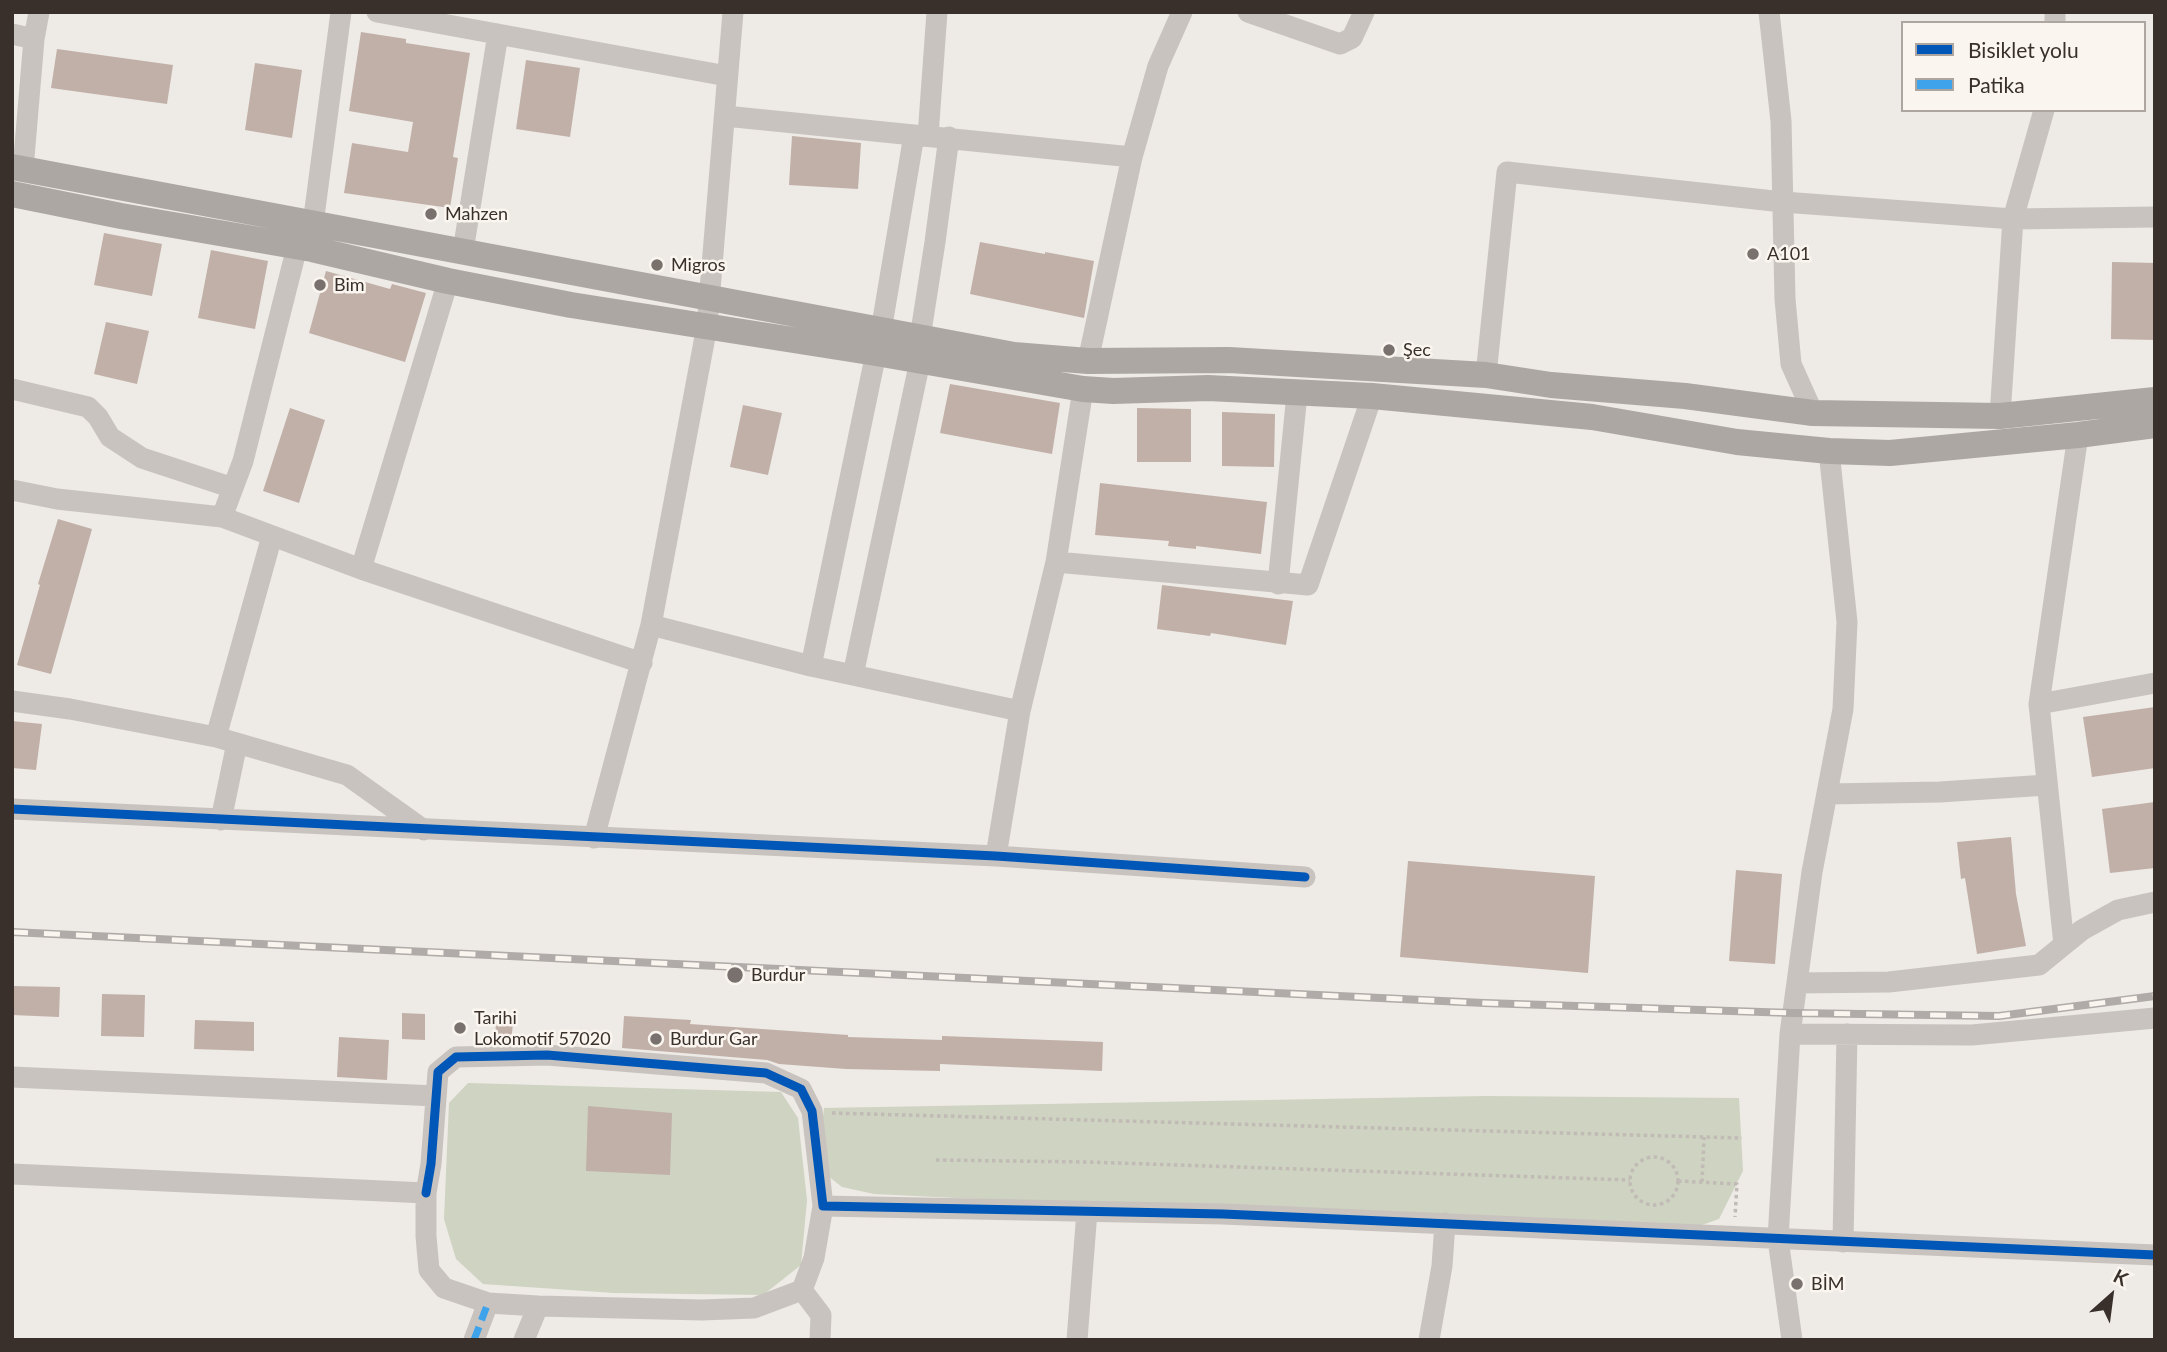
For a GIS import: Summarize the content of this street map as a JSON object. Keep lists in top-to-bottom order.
{
  "places": [
    "Mahzen",
    "A101",
    "Migros",
    "Bim",
    "Şec",
    "Burdur",
    "Tarihi Lokomotif 57020",
    "Burdur Gar",
    "BİM"
  ],
  "legend": ["Bisiklet yolu", "Patika"],
  "north": "top right"
}
